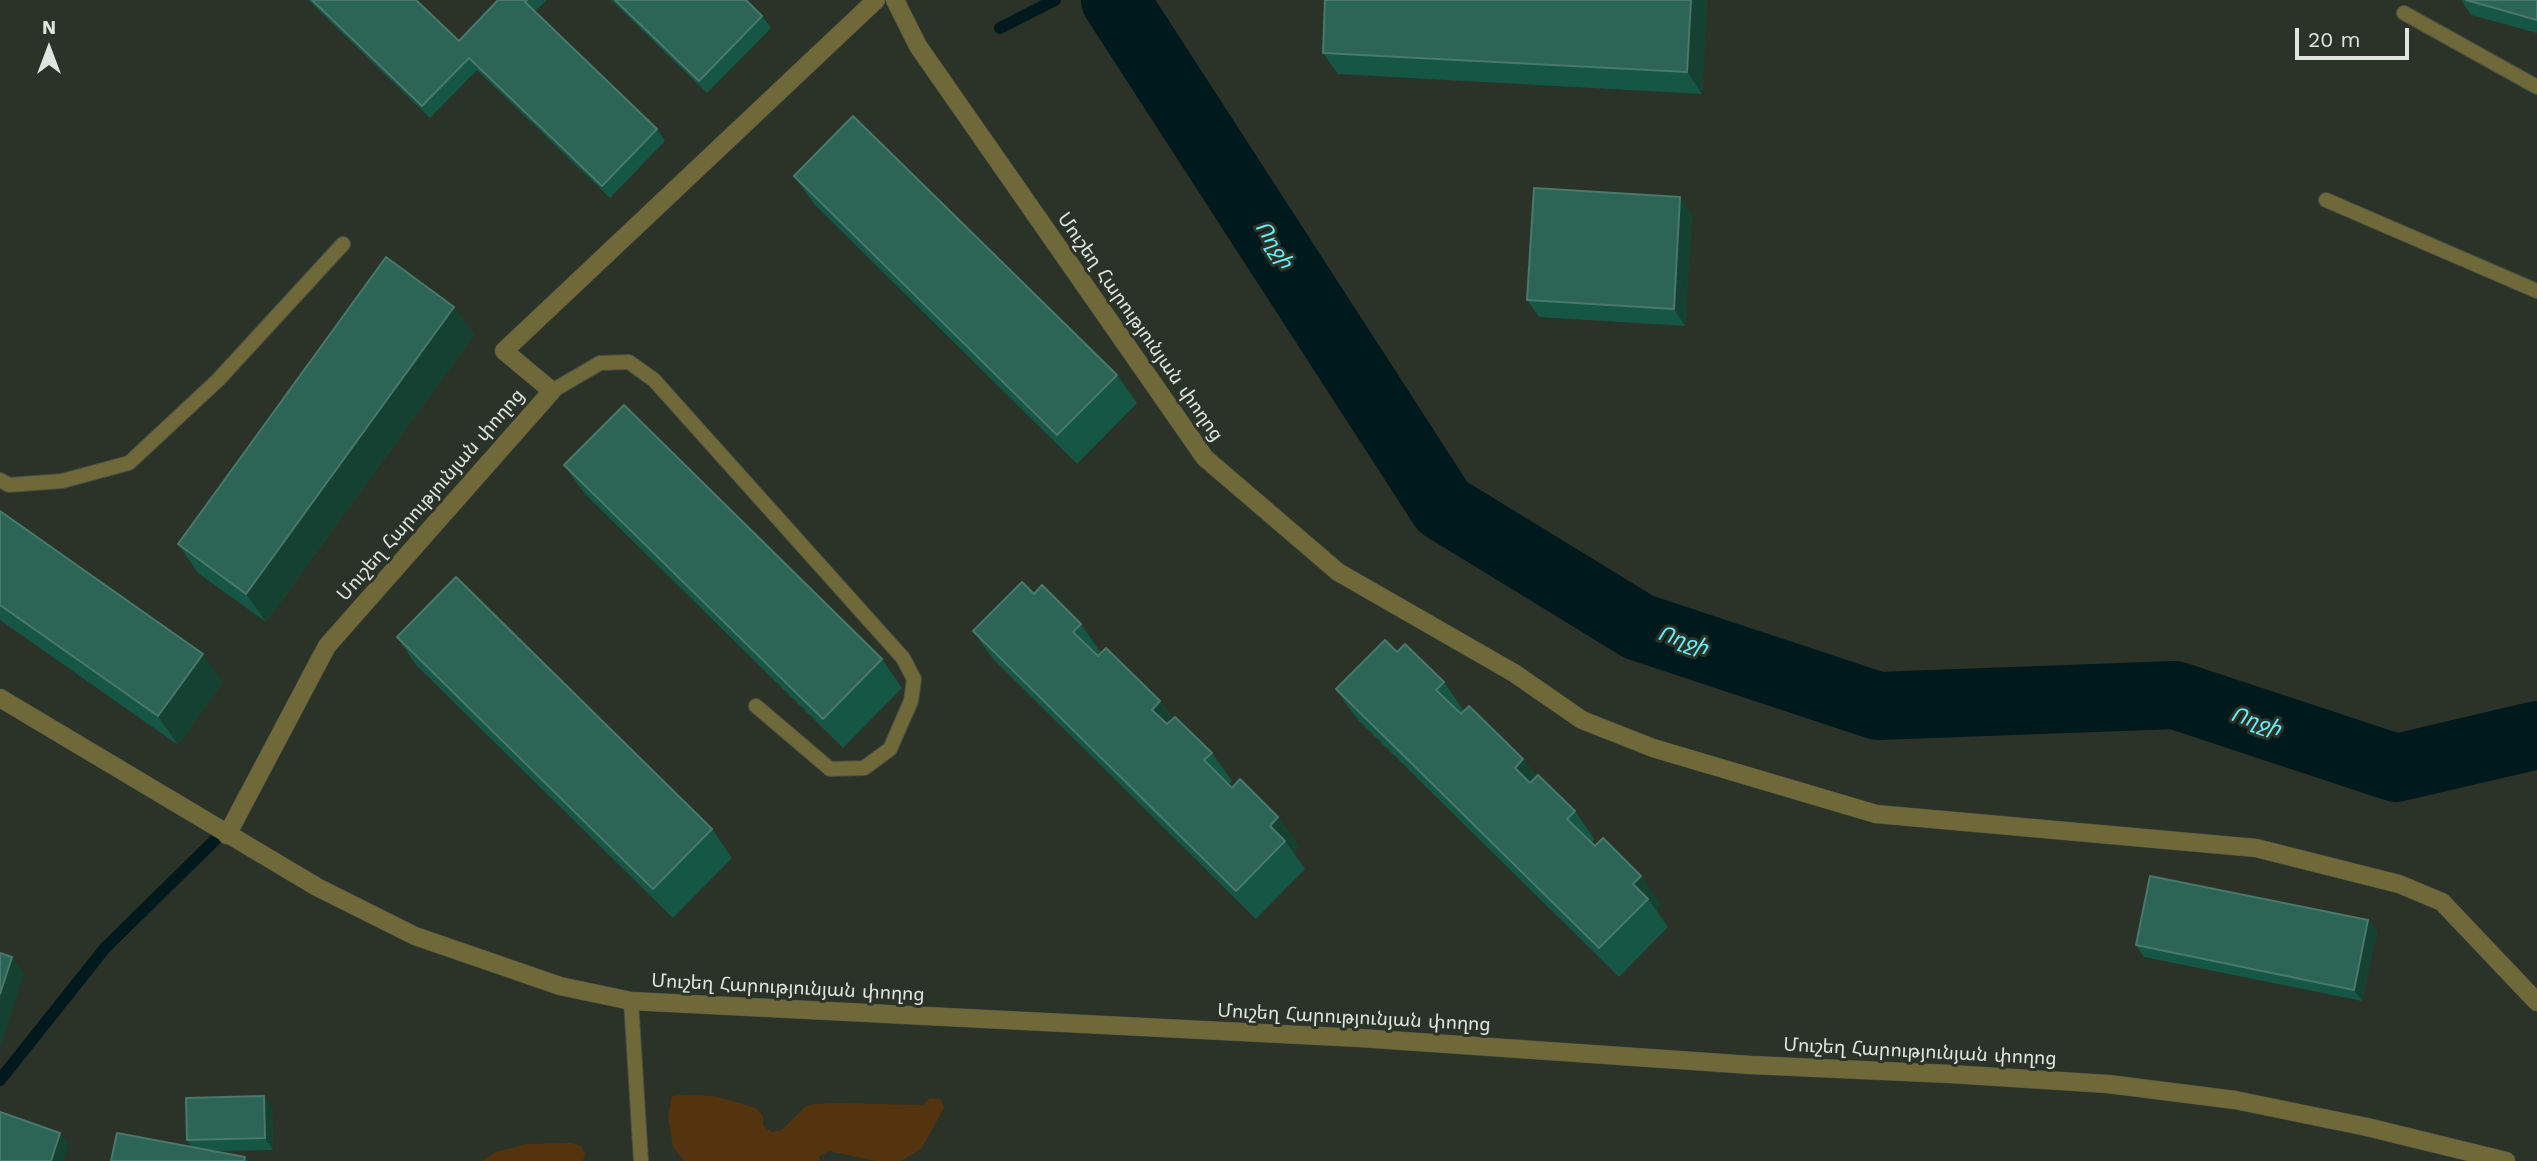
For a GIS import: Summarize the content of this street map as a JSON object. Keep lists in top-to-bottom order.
{
  "streets": {
    "street": ["Մուշեղ Հարությունյան փողոց"]
  },
  "water": ["Ողջի"],
  "scale_bar": "20 m",
  "north": "top"
}
